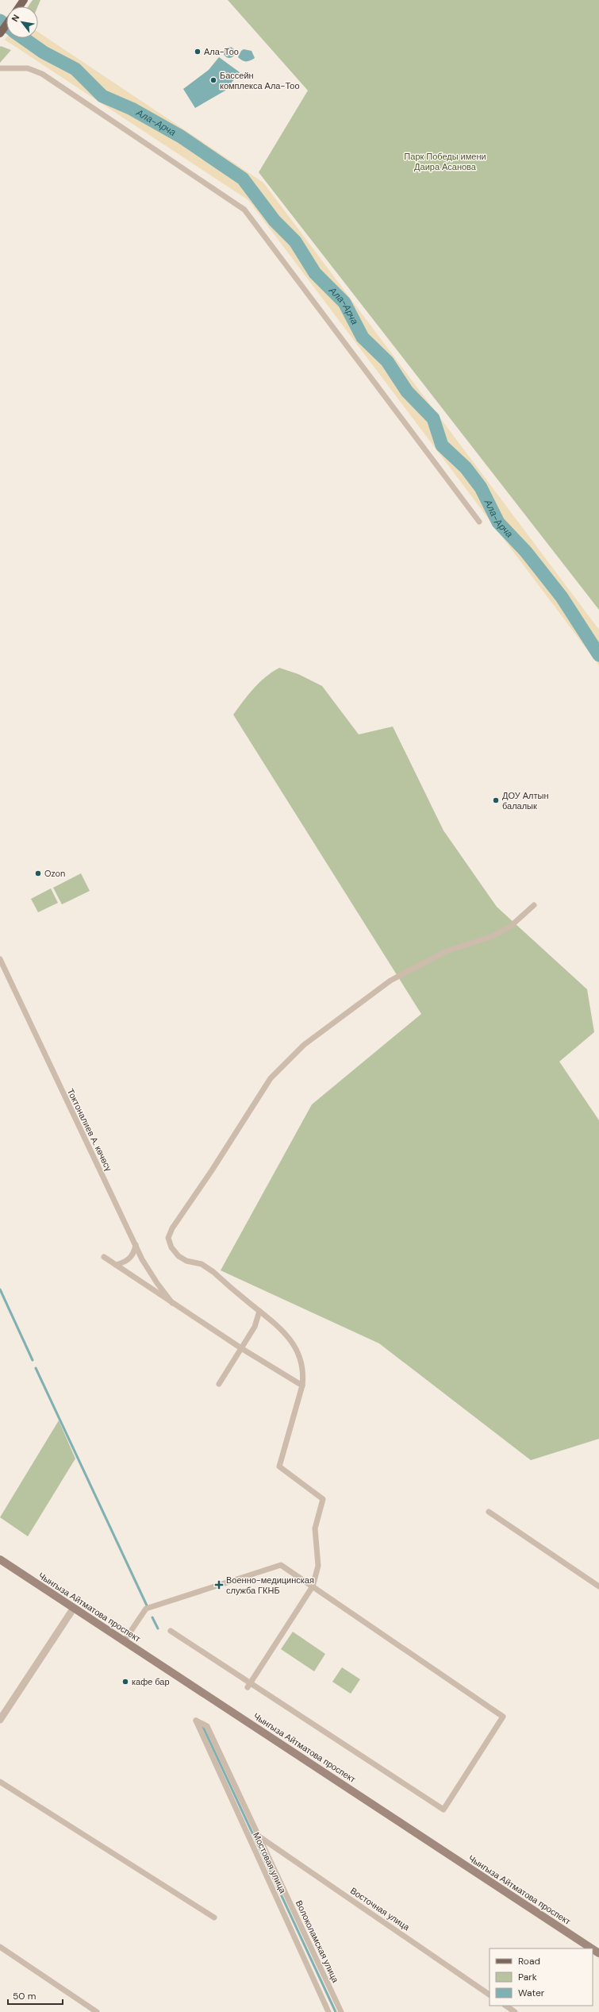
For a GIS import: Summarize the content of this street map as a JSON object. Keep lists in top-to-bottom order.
{
  "streets": {
    "main road": ["Чынгыза Айтматова проспект"],
    "street": [
      "Токтоналиев А. көчөсү",
      "Мостовая улица",
      "Восточная улица",
      "Волоколамская улица"
    ]
  },
  "crossings": [
    ["Мостовая улица", "Волоколамская улица"],
    ["Восточная улица", "Волоколамская улица"]
  ],
  "water": ["Ала-Арча"],
  "parks": ["Парк Победы имени Даира Асанова"],
  "places": {
    "other": [
      "Ала-Тоо",
      "Бассейн комплекса Ала-Тоо",
      "ДОУ Алтын балалык",
      "Ozon",
      "кафе бар"
    ],
    "health": ["Военно-медицинская служба ГКНБ"]
  },
  "legend": ["Road", "Park", "Water"],
  "scale_bar": "50 m",
  "north": "top left"
}
